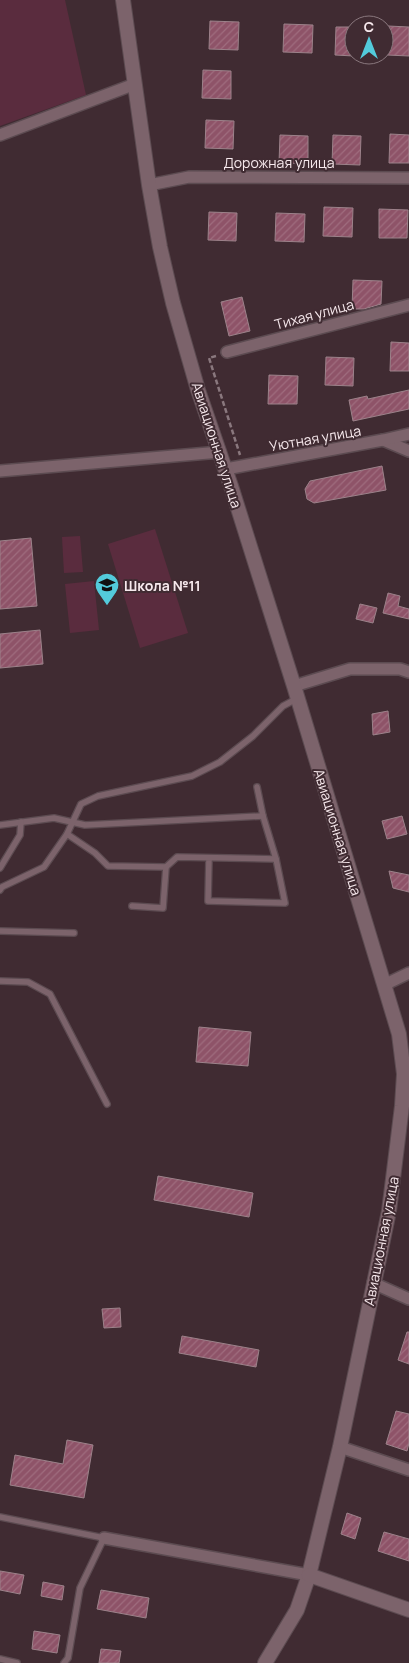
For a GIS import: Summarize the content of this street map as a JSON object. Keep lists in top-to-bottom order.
{
  "streets": {
    "street": [
      "Дорожная улица",
      "Тихая улица",
      "Уютная улица",
      "Авиационная улица"
    ]
  },
  "crossings": [
    ["Дорожная улица", "Авиационная улица"],
    ["Уютная улица", "Авиационная улица"]
  ],
  "places": {
    "school or university": ["Школа №11"]
  },
  "north": "top"
}
